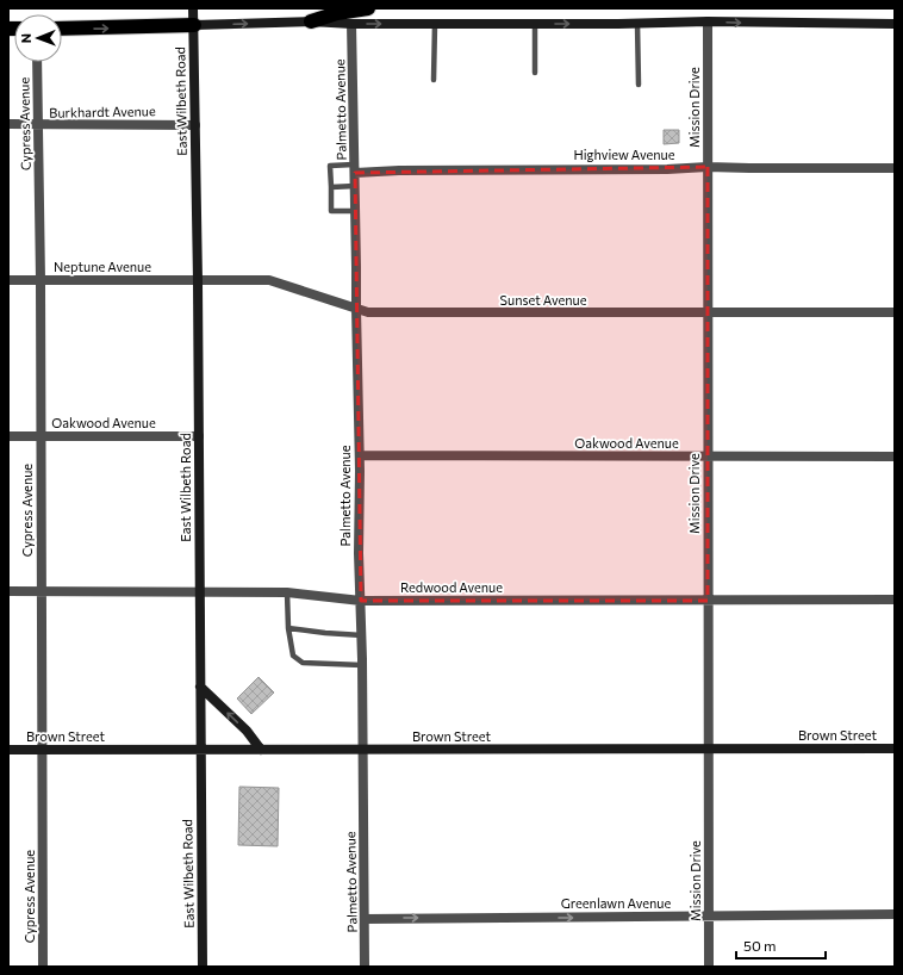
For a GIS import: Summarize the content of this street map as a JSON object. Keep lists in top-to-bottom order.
{
  "streets": {
    "main road": ["East Wilbeth Road", "Brown Street"],
    "street": [
      "Mission Drive",
      "Palmetto Avenue",
      "Burkhardt Avenue",
      "Cypress Avenue",
      "Highview Avenue",
      "Neptune Avenue",
      "Sunset Avenue",
      "Oakwood Avenue",
      "Redwood Avenue",
      "Greenlawn Avenue"
    ]
  },
  "crossings": [
    ["East Wilbeth Road", "Burkhardt Avenue"],
    ["East Wilbeth Road", "Neptune Avenue"],
    ["East Wilbeth Road", "Sunset Avenue"],
    ["East Wilbeth Road", "Oakwood Avenue"],
    ["East Wilbeth Road", "Redwood Avenue"],
    ["East Wilbeth Road", "Brown Street"],
    ["Mission Drive", "Highview Avenue"],
    ["Mission Drive", "Sunset Avenue"],
    ["Mission Drive", "Oakwood Avenue"],
    ["Mission Drive", "Redwood Avenue"],
    ["Mission Drive", "Brown Street"],
    ["Mission Drive", "Greenlawn Avenue"],
    ["Palmetto Avenue", "Highview Avenue"],
    ["Palmetto Avenue", "Sunset Avenue"],
    ["Palmetto Avenue", "Oakwood Avenue"],
    ["Palmetto Avenue", "Redwood Avenue"],
    ["Palmetto Avenue", "Brown Street"],
    ["Palmetto Avenue", "Greenlawn Avenue"],
    ["Burkhardt Avenue", "Cypress Avenue"],
    ["Cypress Avenue", "Neptune Avenue"],
    ["Cypress Avenue", "Oakwood Avenue"],
    ["Cypress Avenue", "Redwood Avenue"],
    ["Cypress Avenue", "Brown Street"],
    ["Neptune Avenue", "Sunset Avenue"]
  ],
  "one_way": ["Greenlawn Avenue"],
  "scale_bar": "50 m",
  "north": "left"
}
